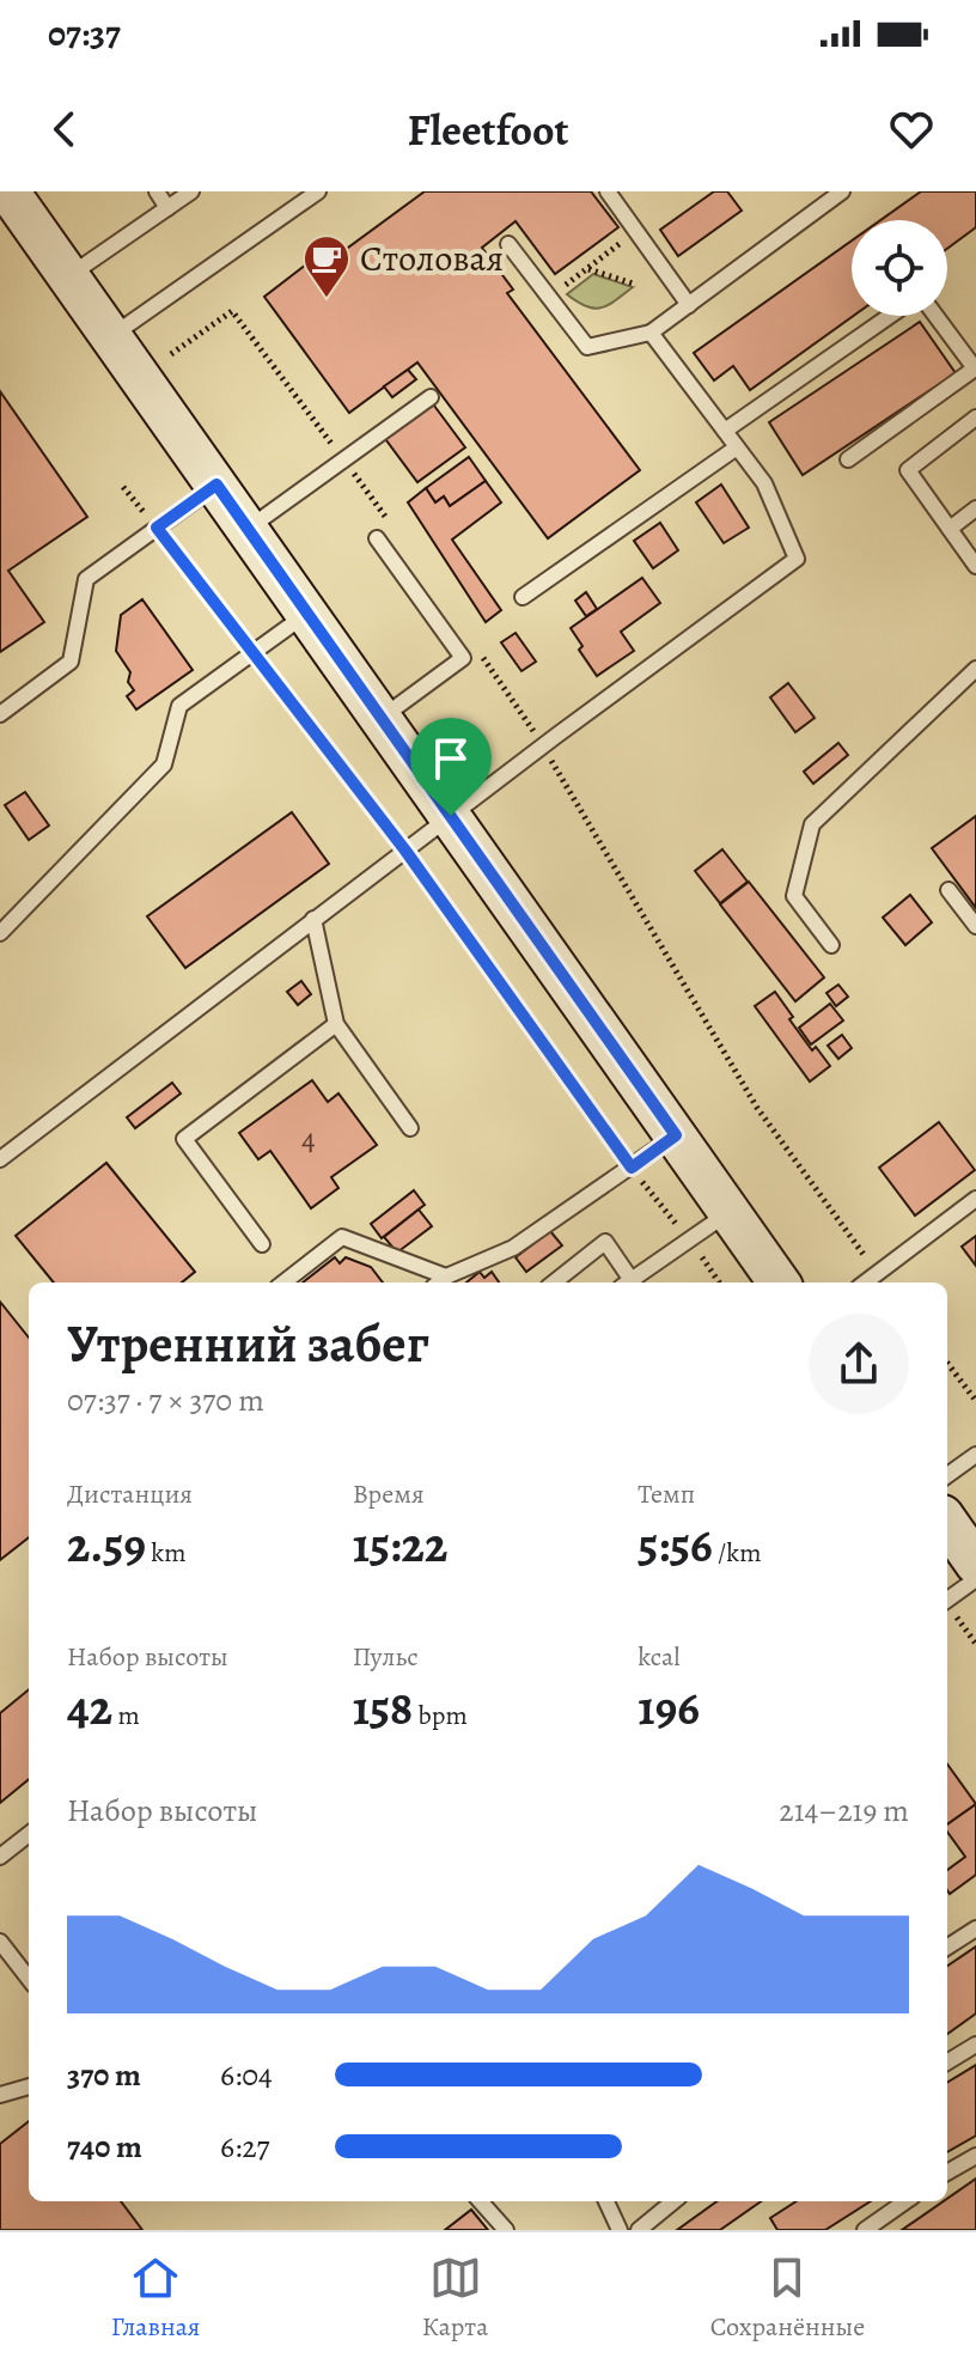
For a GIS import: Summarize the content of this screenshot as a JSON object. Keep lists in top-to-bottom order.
{
  "places": {
    "cafe": ["Столовая"]
  },
  "house_numbers": ["4"],
  "page": {
    "status": "07:37",
    "header": "Fleetfoot",
    "heading": ["Утренний забег", "07:37 · 7 × 370 m"],
    "stats": [
      ["Дистанция", "2.59 km"],
      ["Время", "15:22"],
      ["Темп", "5:56 /km"],
      ["Набор высоты", "42 m"],
      ["Пульс", "158 bpm"],
      ["kcal", "196"]
    ],
    "chart": ["Набор высоты", "214–219 m"],
    "list": [
      {
        "name": "370 m",
        "note": "6:04"
      },
      {
        "name": "740 m",
        "note": "6:27"
      }
    ],
    "tabs": ["Главная", "Карта", "Сохранённые"]
  }
}
